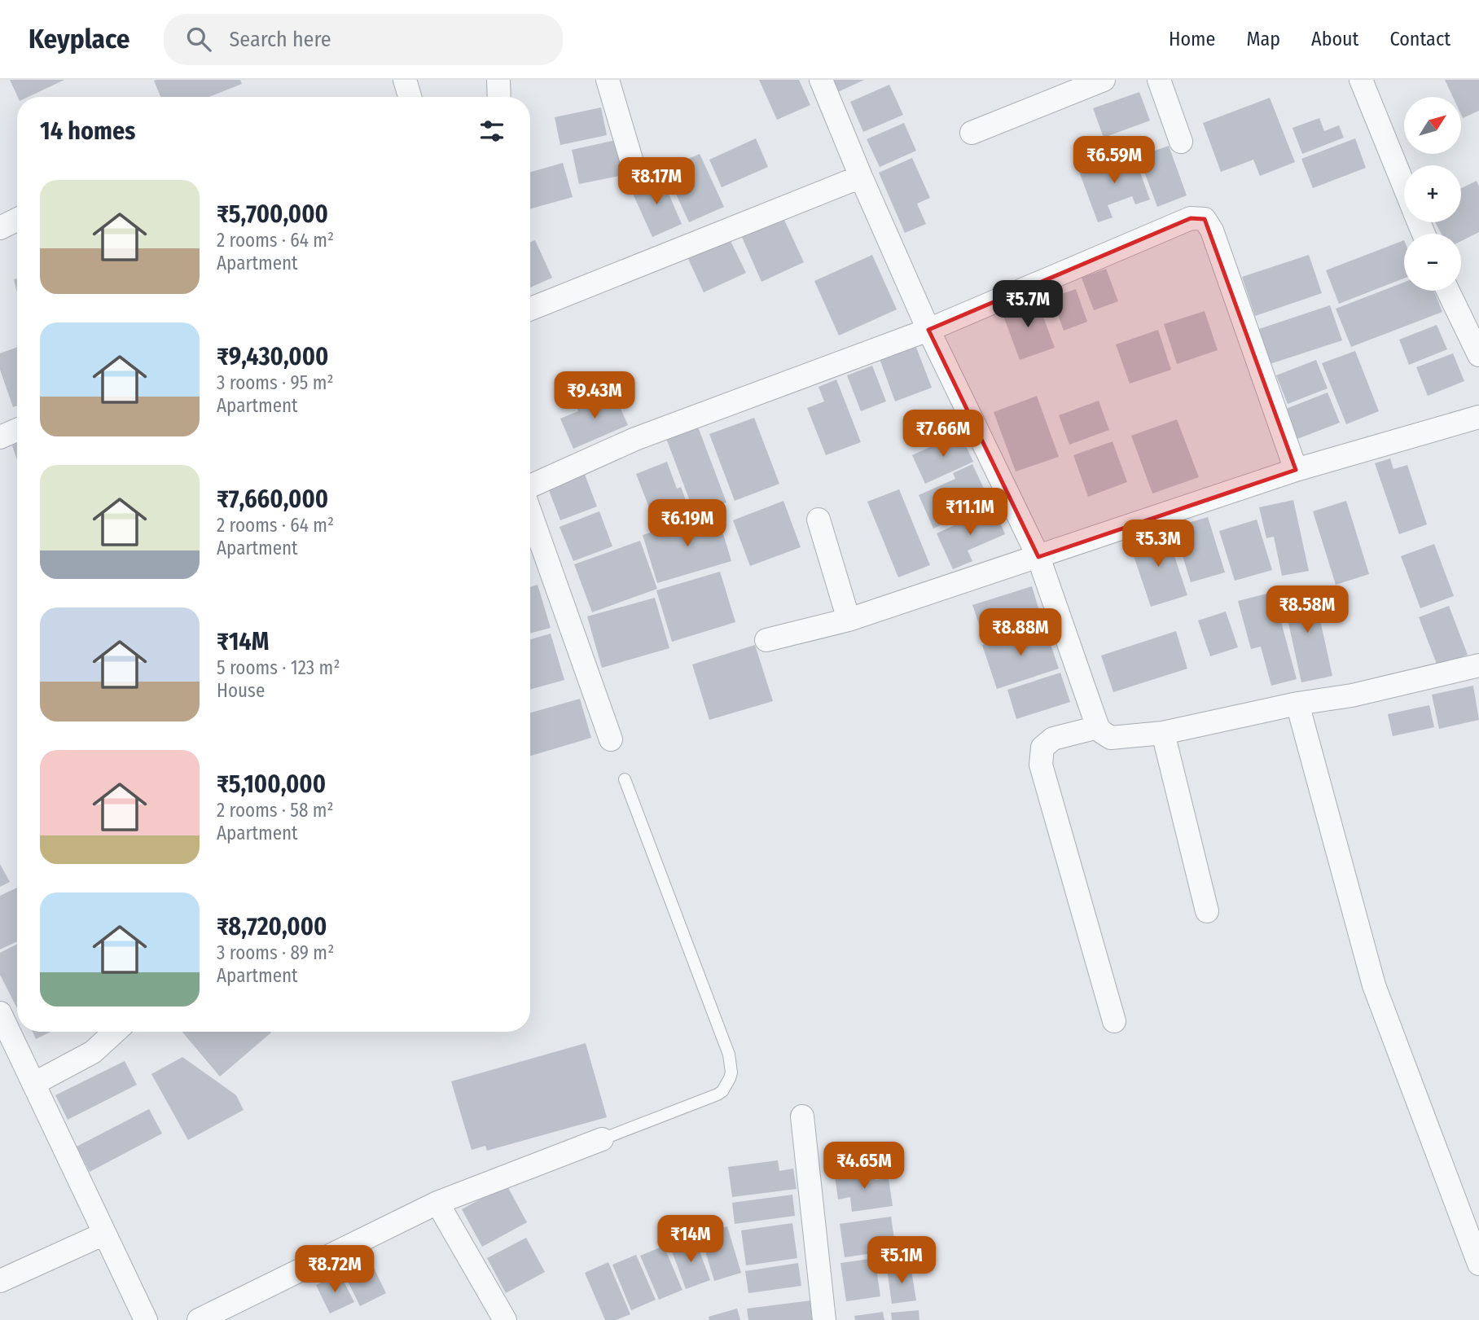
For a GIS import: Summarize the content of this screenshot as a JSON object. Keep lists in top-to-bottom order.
{
  "north": "top right",
  "page": {
    "header": "Keyplace",
    "search": "Search here",
    "nav": [
      "Home",
      "Map",
      "About",
      "Contact"
    ],
    "map_buttons": ["+", "−"],
    "heading": "14 homes",
    "price": [
      "₹6.59M",
      "₹8.17M",
      "₹5.7M",
      "₹9.43M",
      "₹7.66M",
      "₹11.1M",
      "₹6.19M",
      "₹5.3M",
      "₹8.58M",
      "₹8.88M",
      "₹4.65M",
      "₹14M",
      "₹5.1M",
      "₹8.72M"
    ],
    "list": [
      {
        "name": "₹5,700,000",
        "note": "2 rooms · 64 m² · Apartment"
      },
      {
        "name": "₹9,430,000",
        "note": "3 rooms · 95 m² · Apartment"
      },
      {
        "name": "₹7,660,000",
        "note": "2 rooms · 64 m² · Apartment"
      },
      {
        "name": "₹14M",
        "note": "5 rooms · 123 m² · House"
      },
      {
        "name": "₹5,100,000",
        "note": "2 rooms · 58 m² · Apartment"
      },
      {
        "name": "₹8,720,000",
        "note": "3 rooms · 89 m² · Apartment"
      }
    ]
  }
}
